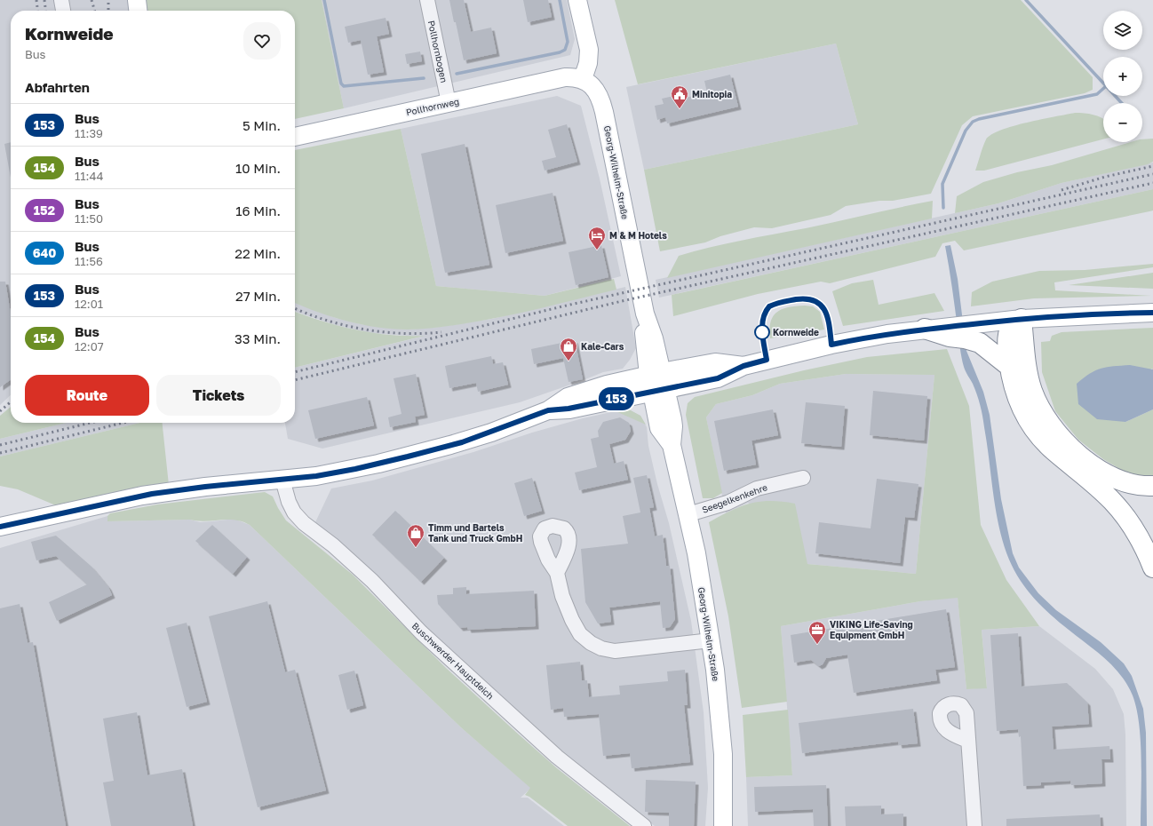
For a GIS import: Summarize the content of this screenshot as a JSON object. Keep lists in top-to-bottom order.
{
  "streets": {
    "main road": ["Pollhornweg", "Georg-Wilhelm-Straße"],
    "street": ["Pollhornbogen", "Seegelkenkehre", "Buschwerder Hauptdeich"]
  },
  "crossings": [
    ["Pollhornbogen", "Pollhornweg"],
    ["Pollhornweg", "Georg-Wilhelm-Straße"],
    ["Georg-Wilhelm-Straße", "Seegelkenkehre"]
  ],
  "places": {
    "public building": ["Minitopia"],
    "hotel": ["M & M Hotels"],
    "other": ["Kornweide"],
    "shop": ["Kale-Cars", "Timm und Bartels Tank und Truck GmbH"],
    "office": ["VIKING Life-Saving Equipment GmbH"]
  },
  "lines": ["bus line 153"],
  "page": {
    "on_map": "153",
    "map_buttons": ["+", "−"],
    "heading": [
      ["Kornweide", "Bus"],
      "Abfahrten"
    ],
    "list": [
      {
        "mark": "153",
        "name": "Bus",
        "note": "11:39",
        "value": "5 Min."
      },
      {
        "mark": "154",
        "name": "Bus",
        "note": "11:44",
        "value": "10 Min."
      },
      {
        "mark": "152",
        "name": "Bus",
        "note": "11:50",
        "value": "16 Min."
      },
      {
        "mark": "640",
        "name": "Bus",
        "note": "11:56",
        "value": "22 Min."
      },
      {
        "mark": "153",
        "name": "Bus",
        "note": "12:01",
        "value": "27 Min."
      },
      {
        "mark": "154",
        "name": "Bus",
        "note": "12:07",
        "value": "33 Min."
      }
    ],
    "buttons": ["Route", "Tickets"]
  }
}
